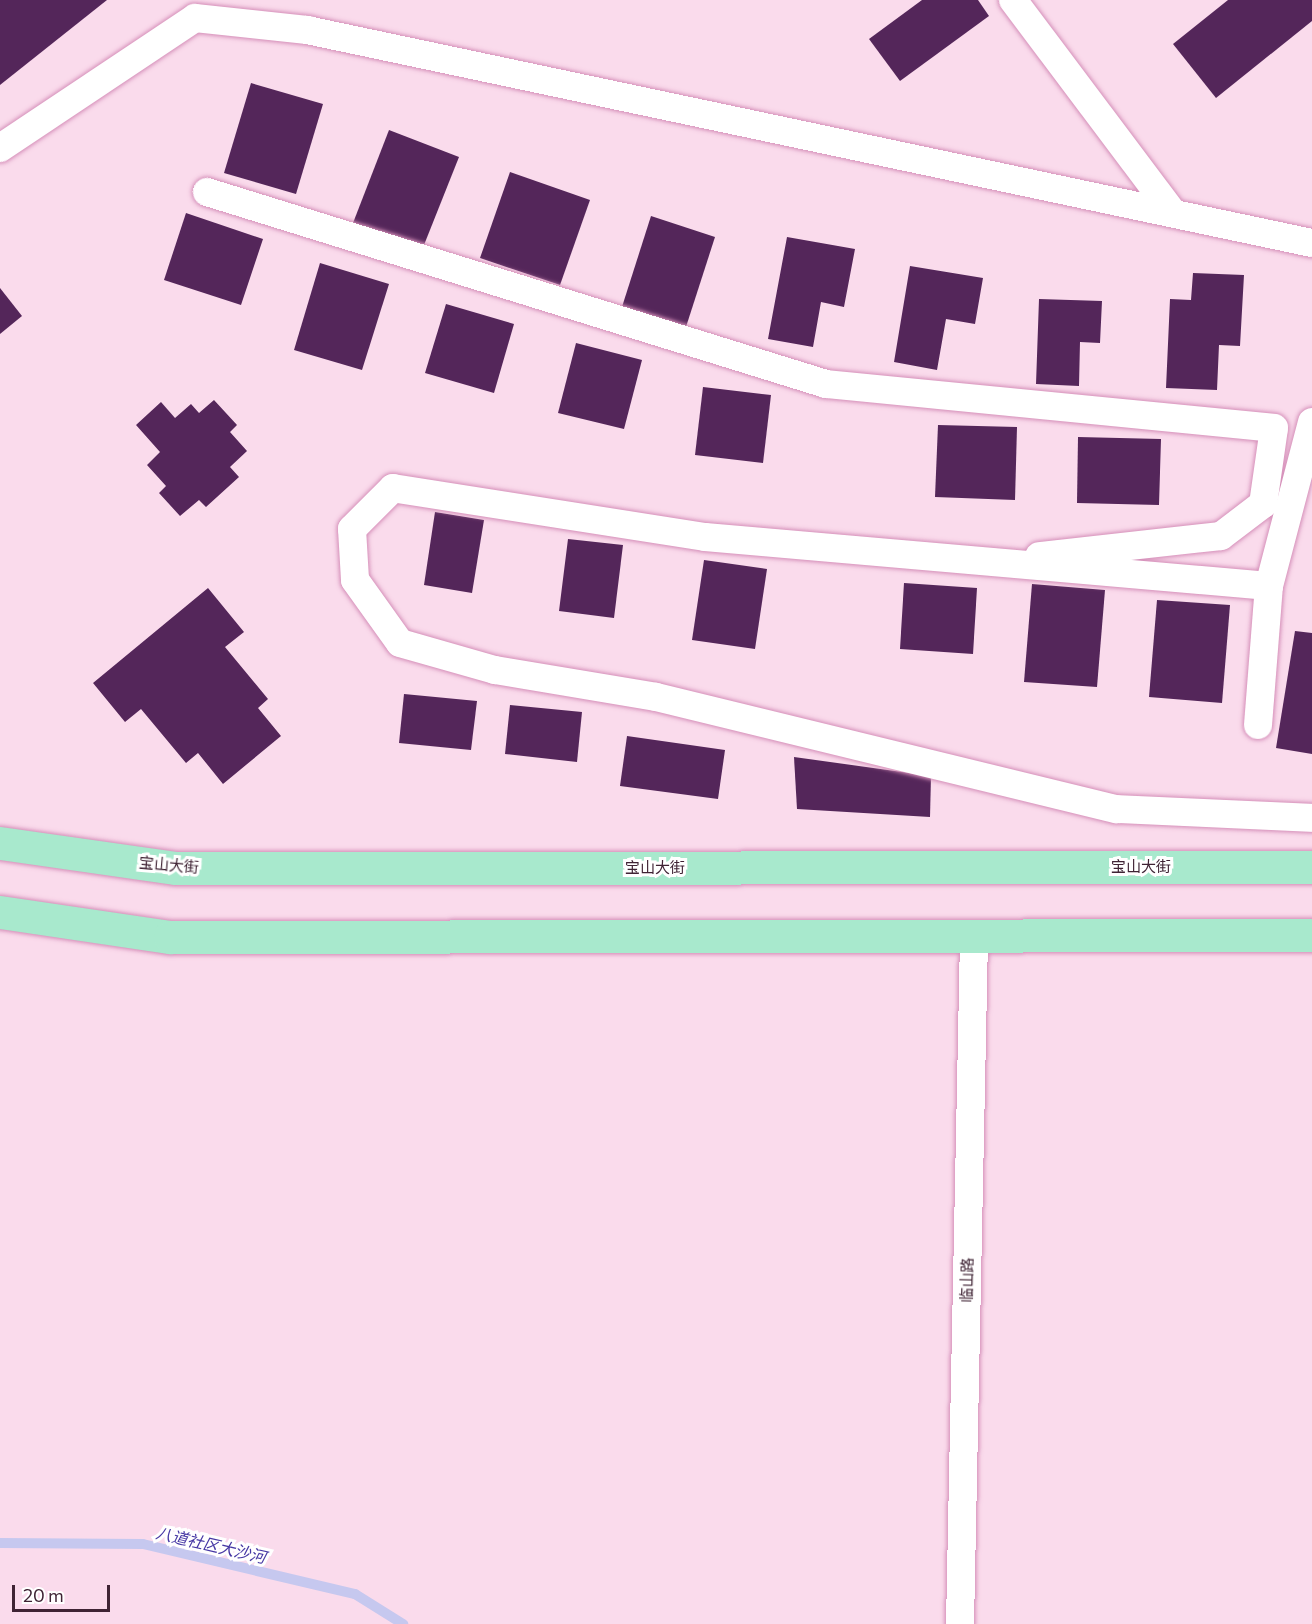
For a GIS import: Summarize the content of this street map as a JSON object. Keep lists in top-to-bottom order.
{
  "streets": {
    "main road": ["宝山大街"],
    "street": ["临山路"]
  },
  "water": ["八道社区大沙河"],
  "scale_bar": "20 m"
}
